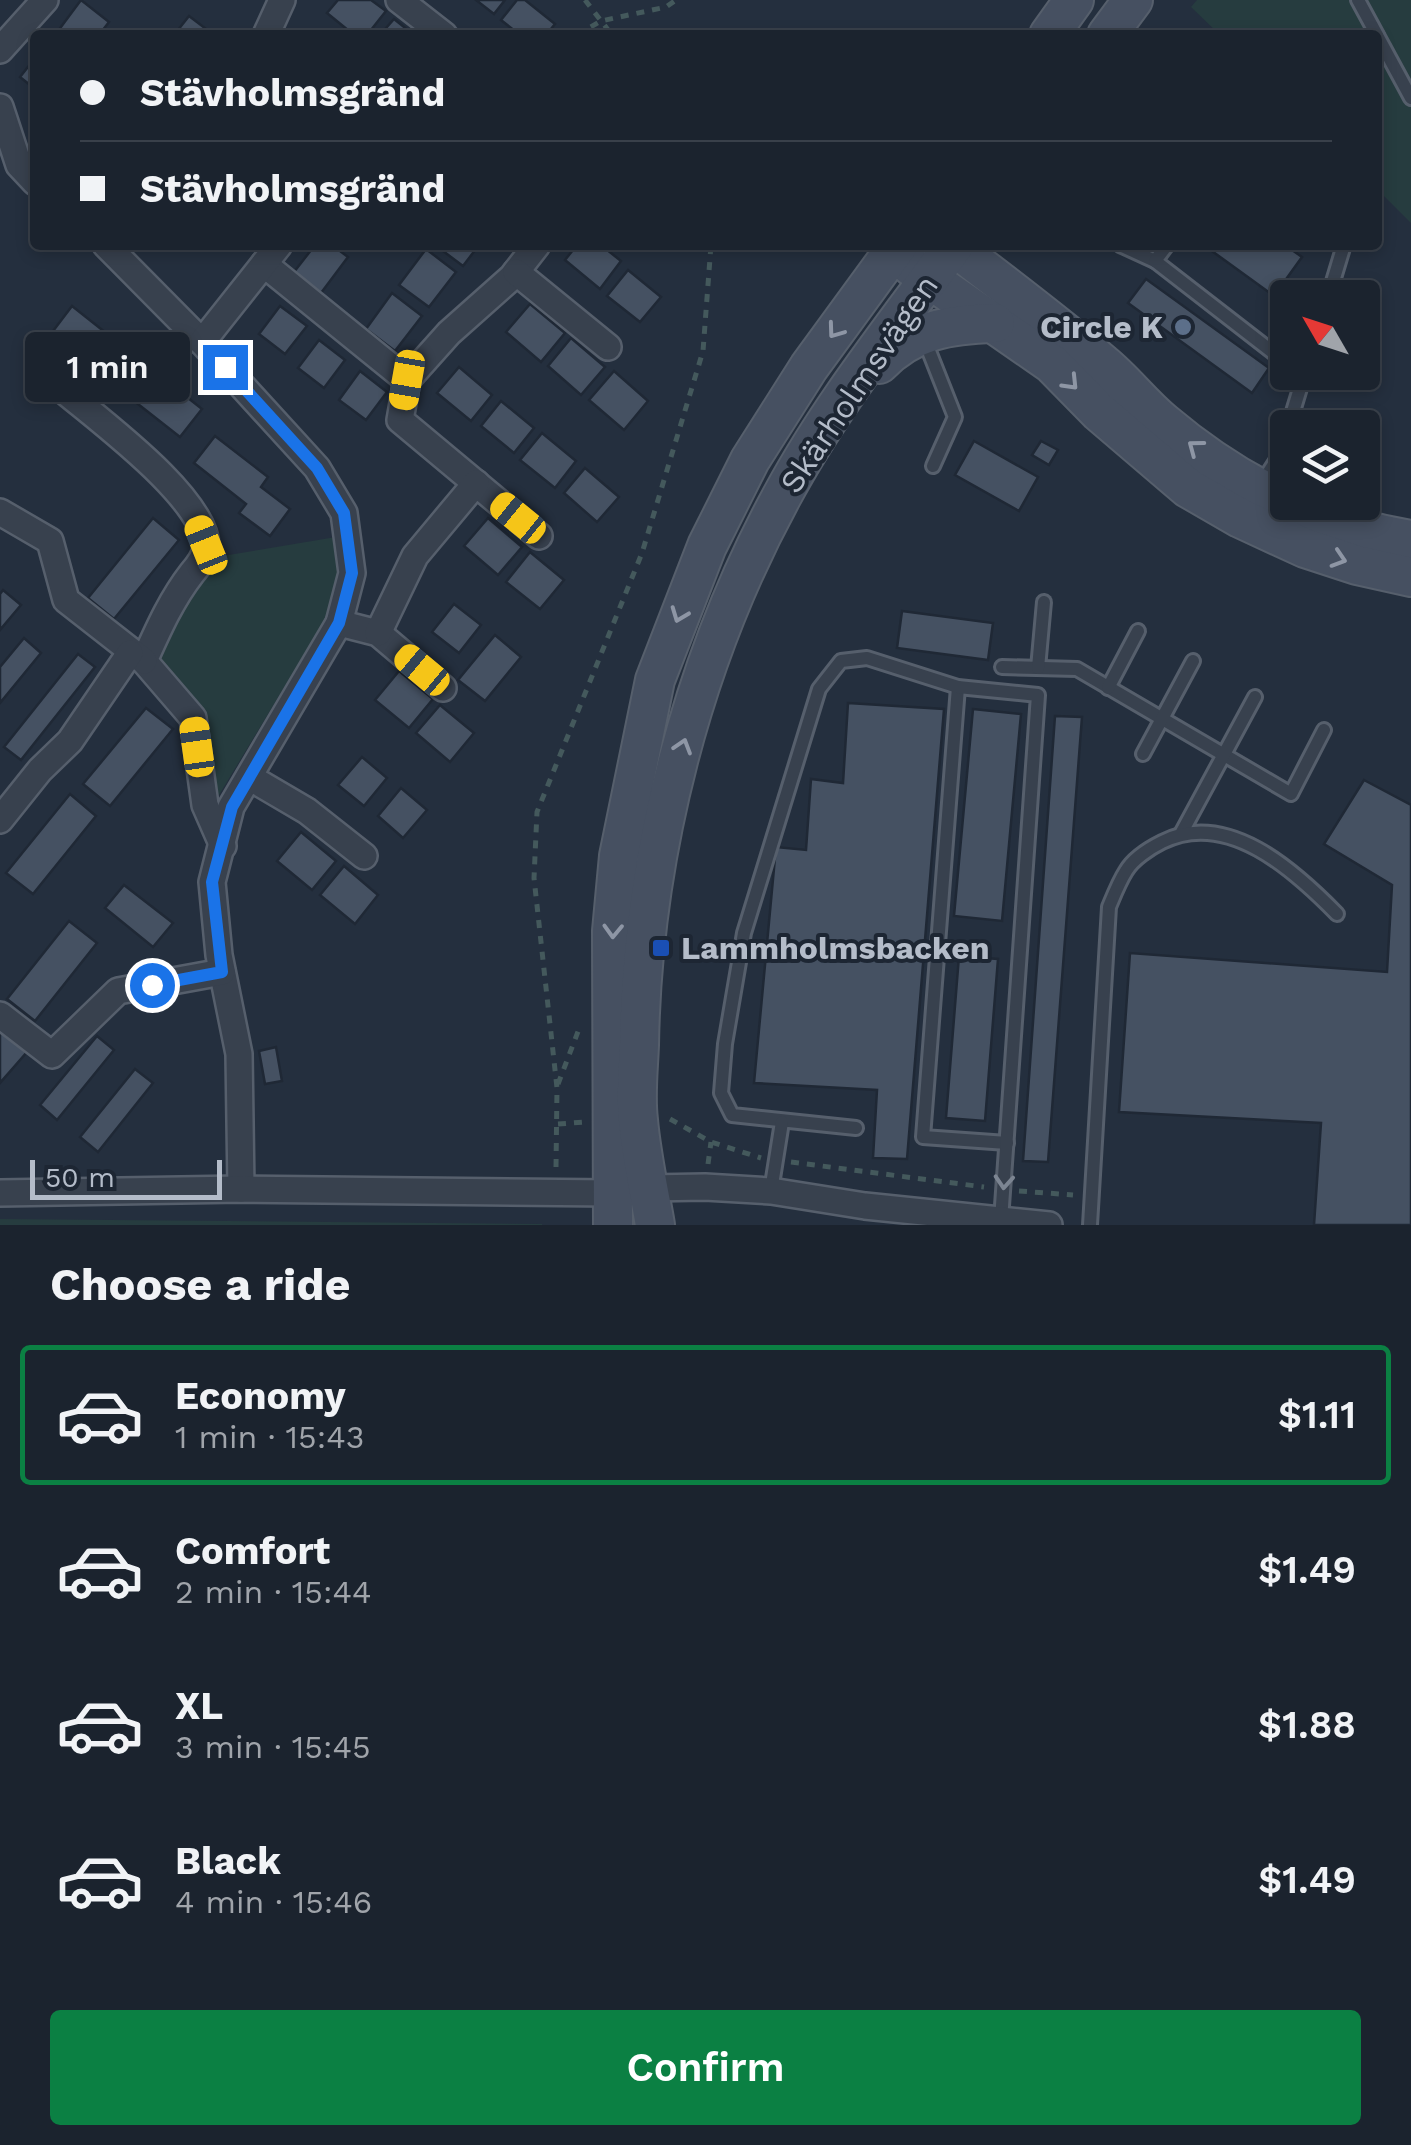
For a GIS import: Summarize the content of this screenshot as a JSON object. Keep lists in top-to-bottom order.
{
  "streets": {
    "main road": ["Skärholmsvägen"]
  },
  "places": {
    "other": ["Circle K"],
    "transit": ["Lammholmsbacken"]
  },
  "scale_bar": "50 m",
  "north": "top left",
  "page": {
    "banner": ["Stävholmsgränd", "Stävholmsgränd"],
    "bubble": "1 min",
    "scale": "50 m",
    "heading": "Choose a ride",
    "list": [
      {
        "name": "Economy",
        "note": "1 min · 15:43",
        "value": "$1.11"
      },
      {
        "name": "Comfort",
        "note": "2 min · 15:44",
        "value": "$1.49"
      },
      {
        "name": "XL",
        "note": "3 min · 15:45",
        "value": "$1.88"
      },
      {
        "name": "Black",
        "note": "4 min · 15:46",
        "value": "$1.49"
      }
    ],
    "buttons": "Confirm"
  }
}
